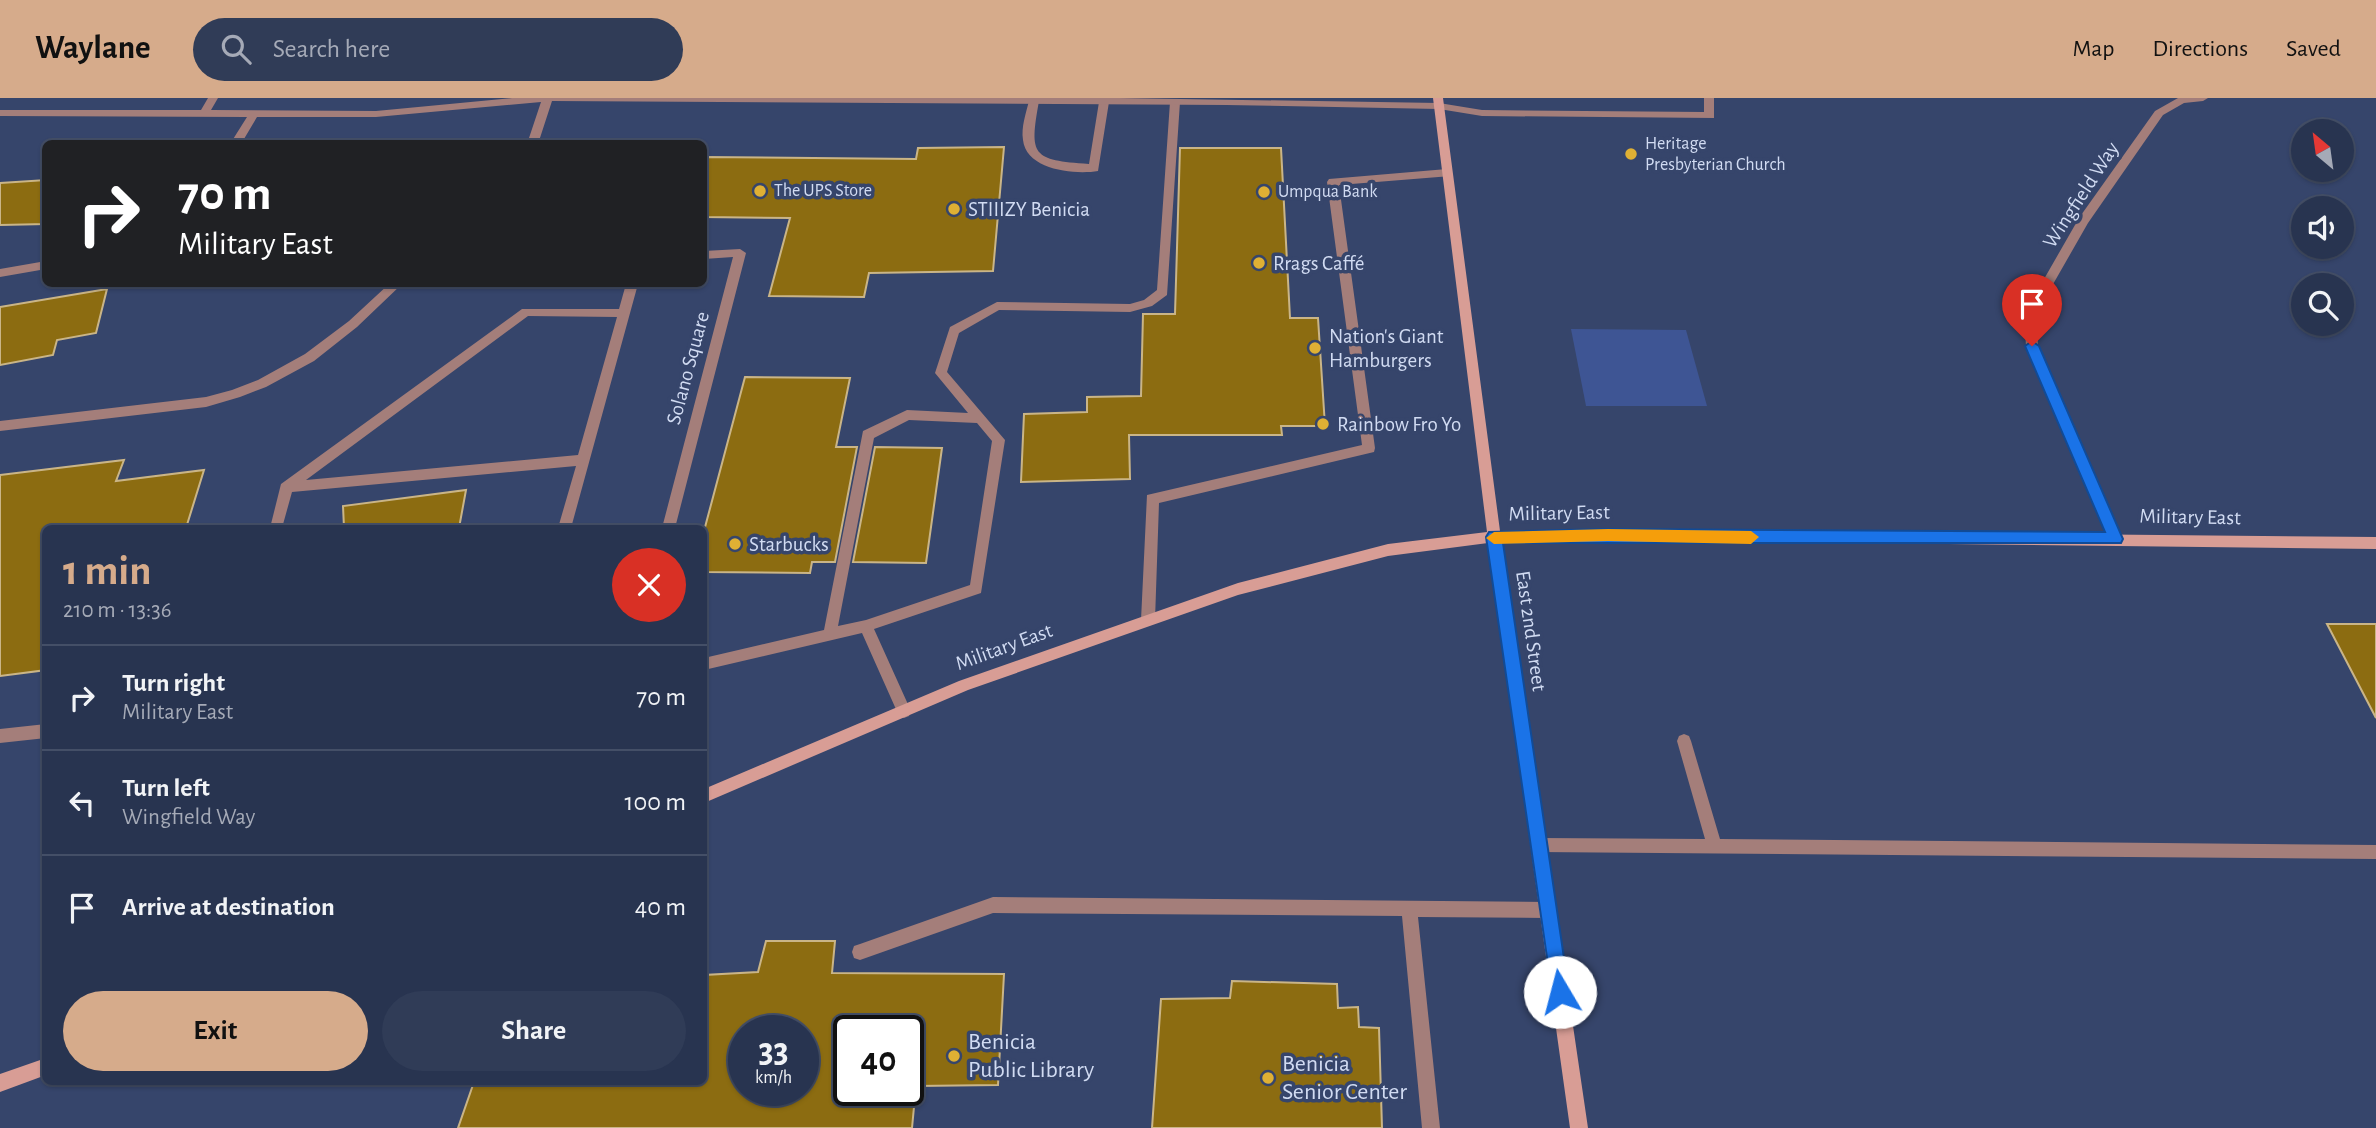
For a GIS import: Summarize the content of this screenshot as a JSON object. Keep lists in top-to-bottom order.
{
  "streets": {
    "main road": ["Military East", "East 2nd Street"],
    "street": ["Wingfield Way", "Solano Square"]
  },
  "crossings": [
    ["Wingfield Way", "Military East"],
    ["Military East", "East 2nd Street"]
  ],
  "places": [
    "Heritage Presbyterian Church",
    "The UPS Store",
    "Umpqua Bank",
    "STIIIZY Benicia",
    "Rrags Caffé",
    "Nation's Giant Hamburgers",
    "Rainbow Fro Yo",
    "Starbucks",
    "Benicia Public Library",
    "Benicia Senior Center"
  ],
  "north": "top left",
  "page": {
    "header": "Waylane",
    "search": "Search here",
    "nav": ["Map", "Directions", "Saved"],
    "turn": ["70 m", "Military East"],
    "heading": ["1 min", "210 m · 13:36"],
    "list": [
      {
        "name": "Turn right",
        "note": "Military East",
        "value": "70 m"
      },
      {
        "name": "Turn left",
        "note": "Wingfield Way",
        "value": "100 m"
      },
      {
        "name": "Arrive at destination",
        "value": "40 m"
      }
    ],
    "buttons": ["Exit", "Share"],
    "speed": "33 km/h",
    "limit": "40"
  }
}
